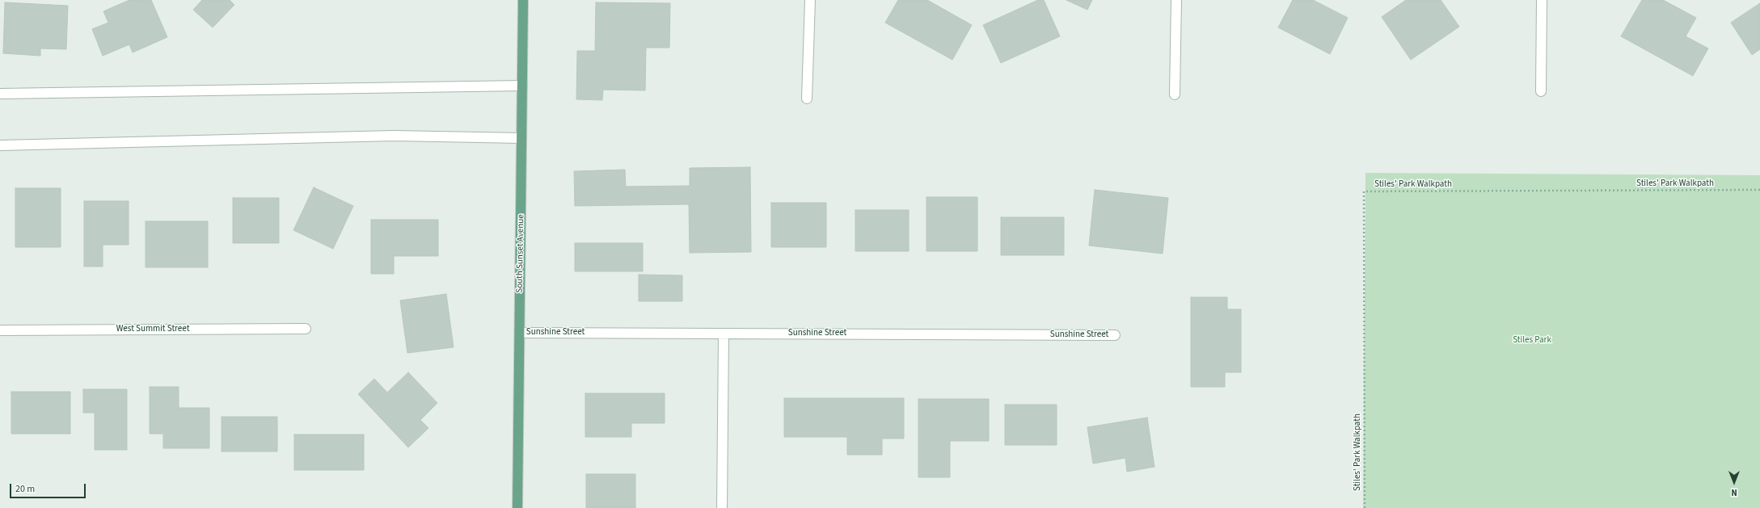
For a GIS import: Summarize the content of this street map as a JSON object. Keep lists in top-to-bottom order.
{
  "streets": {
    "main road": ["South Sunset Avenue"],
    "street": ["West Summit Street", "Sunshine Street"],
    "path": ["Stiles' Park Walkpath"]
  },
  "crossings": [
    ["South Sunset Avenue", "Sunshine Street"]
  ],
  "parks": ["Stiles Park"],
  "scale_bar": "20 m",
  "north": "bottom"
}
